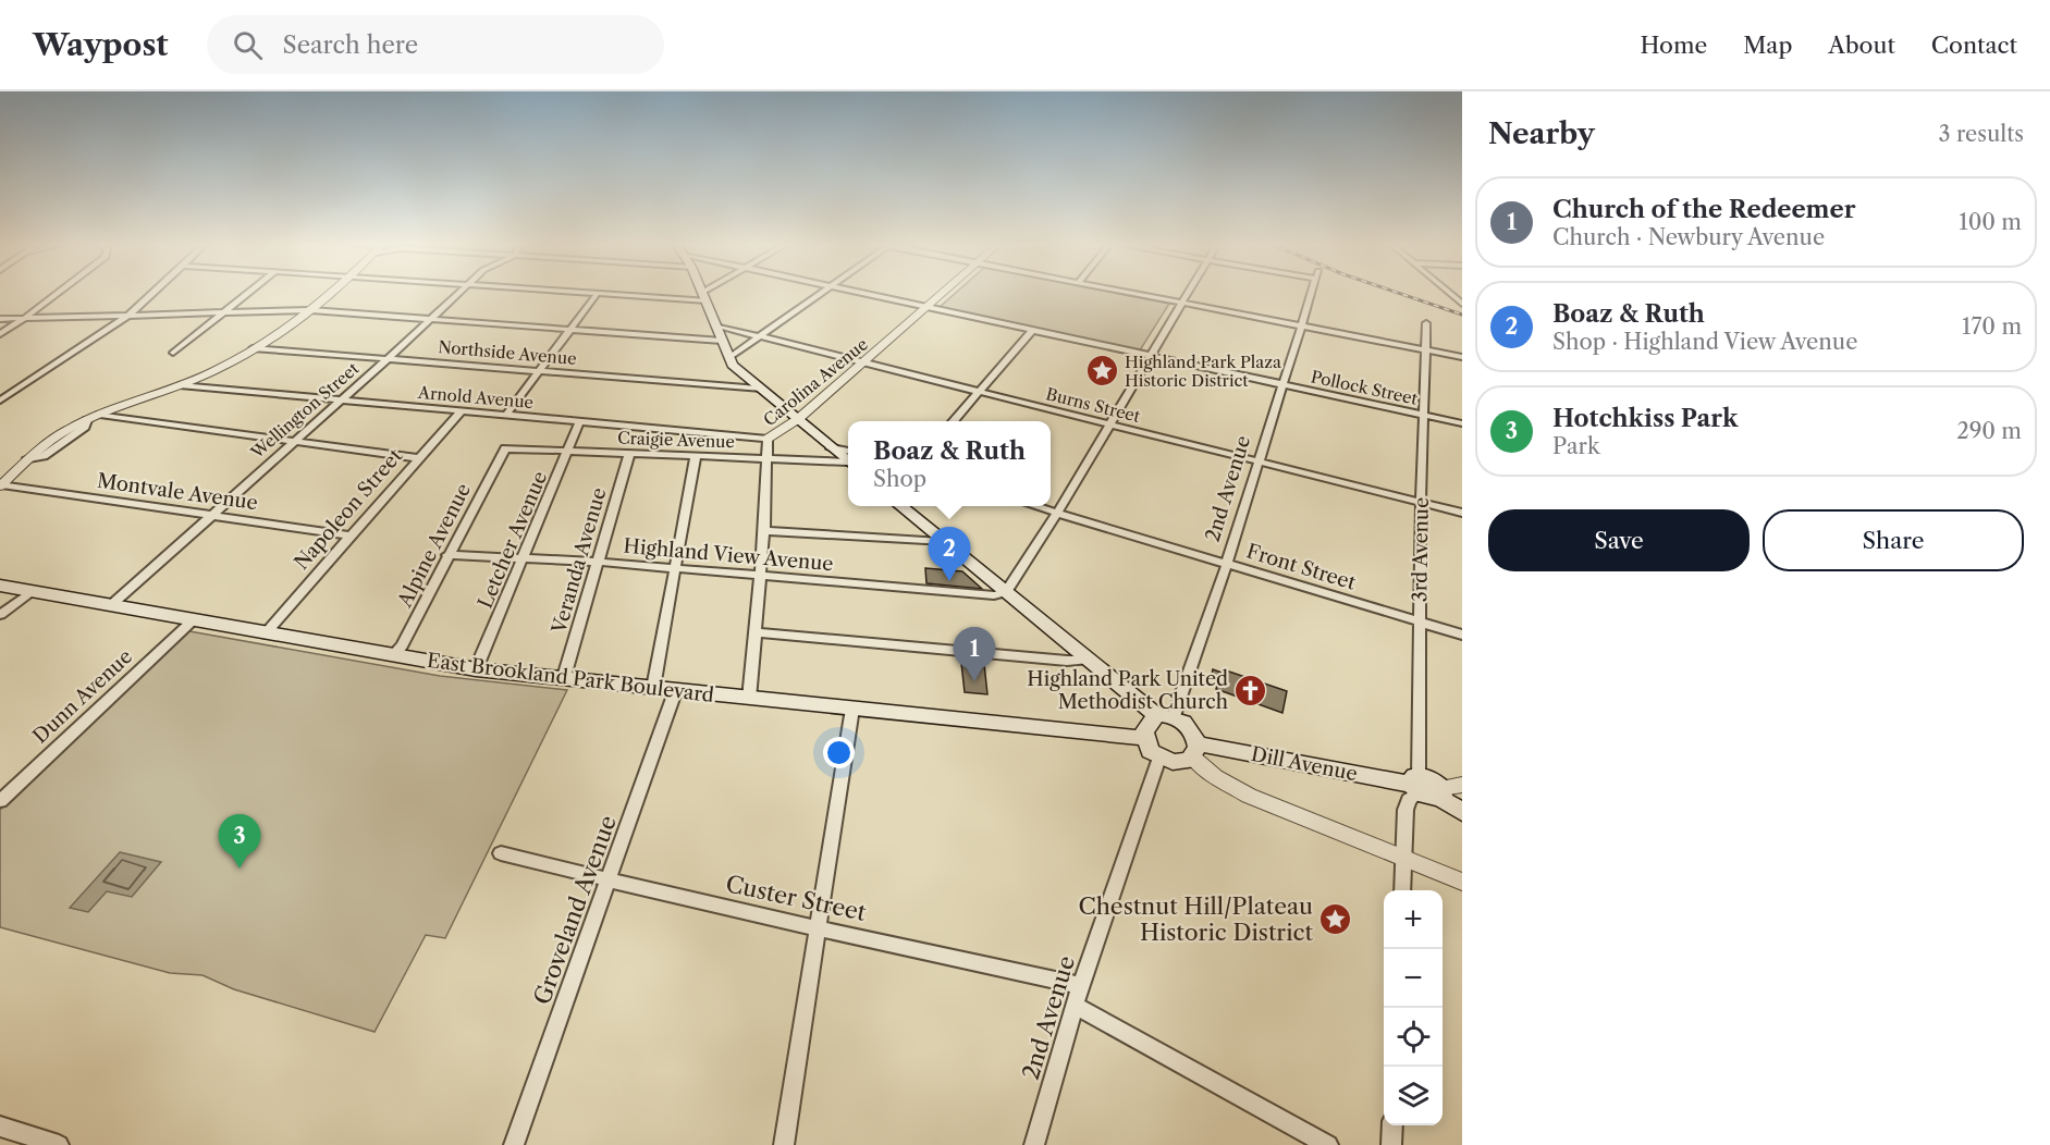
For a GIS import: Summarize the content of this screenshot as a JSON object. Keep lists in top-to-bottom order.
{
  "streets": {
    "main road": ["East Brookland Park Boulevard", "Dill Avenue"],
    "street": [
      "Northside Avenue",
      "Carolina Avenue",
      "Pollock Street",
      "Arnold Avenue",
      "Burns Street",
      "Wellington Street",
      "Craigie Avenue",
      "2nd Avenue",
      "Montvale Avenue",
      "Napoleon Street",
      "Letcher Avenue",
      "Alpine Avenue",
      "3rd Avenue",
      "Highland View Avenue",
      "Veranda Avenue",
      "Front Street",
      "Dunn Avenue",
      "Custer Street",
      "Groveland Avenue"
    ]
  },
  "crossings": [
    ["Northside Avenue", "Wellington Street"],
    ["Carolina Avenue", "Pollock Street"],
    ["Carolina Avenue", "Arnold Avenue"],
    ["Carolina Avenue", "Burns Street"],
    ["Pollock Street", "2nd Avenue"],
    ["Pollock Street", "3rd Avenue"],
    ["Arnold Avenue", "Wellington Street"],
    ["Arnold Avenue", "Napoleon Street"],
    ["Arnold Avenue", "Letcher Avenue"],
    ["Burns Street", "2nd Avenue"],
    ["Burns Street", "3rd Avenue"],
    ["Wellington Street", "Montvale Avenue"],
    ["Wellington Street", "East Brookland Park Boulevard"],
    ["Craigie Avenue", "Letcher Avenue"],
    ["Craigie Avenue", "Alpine Avenue"],
    ["Craigie Avenue", "Veranda Avenue"],
    ["2nd Avenue", "Front Street"],
    ["2nd Avenue", "East Brookland Park Boulevard"],
    ["2nd Avenue", "Dill Avenue"],
    ["2nd Avenue", "Custer Street"],
    ["Montvale Avenue", "Napoleon Street"],
    ["Napoleon Street", "East Brookland Park Boulevard"],
    ["Letcher Avenue", "Highland View Avenue"],
    ["Letcher Avenue", "East Brookland Park Boulevard"],
    ["Alpine Avenue", "Highland View Avenue"],
    ["Alpine Avenue", "East Brookland Park Boulevard"],
    ["3rd Avenue", "Front Street"],
    ["3rd Avenue", "Dill Avenue"],
    ["Highland View Avenue", "Veranda Avenue"],
    ["Veranda Avenue", "East Brookland Park Boulevard"],
    ["East Brookland Park Boulevard", "Dunn Avenue"],
    ["East Brookland Park Boulevard", "Dill Avenue"],
    ["East Brookland Park Boulevard", "Groveland Avenue"],
    ["Custer Street", "Groveland Avenue"]
  ],
  "places": {
    "place": ["Highland Park Plaza Historic District", "Chestnut Hill/Plateau Historic District"],
    "church": ["Highland Park United Methodist Church"]
  },
  "page": {
    "header": "Waypost",
    "search": "Search here",
    "nav": [
      "Home",
      "Map",
      "About",
      "Contact"
    ],
    "heading": ["Nearby", "3 results"],
    "list": [
      {
        "mark": "1",
        "name": "Church of the Redeemer",
        "note": "Church · Newbury Avenue",
        "value": "100 m"
      },
      {
        "mark": "2",
        "name": "Boaz & Ruth",
        "note": "Shop · Highland View Avenue",
        "value": "170 m"
      },
      {
        "mark": "3",
        "name": "Hotchkiss Park",
        "note": "Park",
        "value": "290 m"
      }
    ],
    "popup": ["Boaz & Ruth", "Shop"],
    "buttons": ["Save", "Share"],
    "pins": ["2", "1", "3"],
    "map_buttons": ["+", "−"]
  }
}
